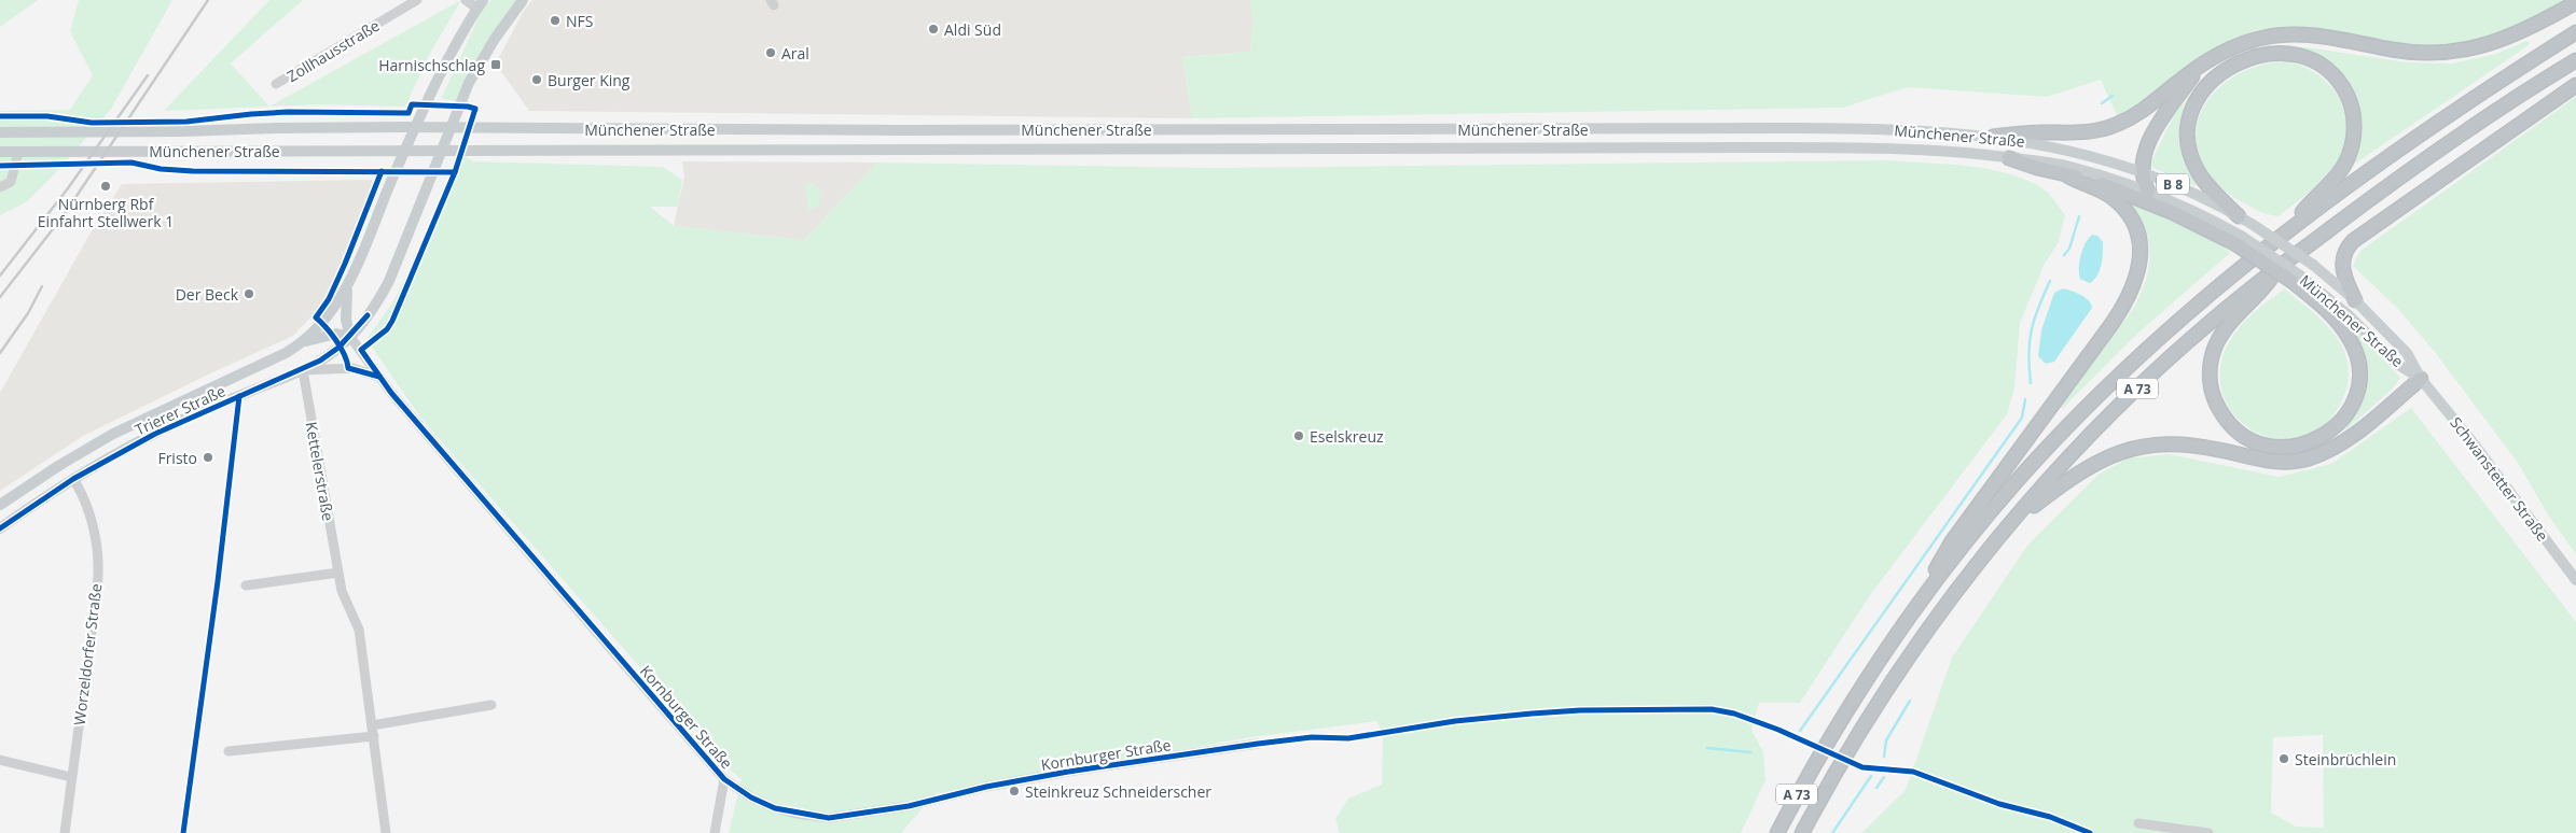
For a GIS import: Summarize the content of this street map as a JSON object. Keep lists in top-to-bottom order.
{
  "streets": {
    "highway": ["A 73"],
    "main road": [
      "Münchener Straße",
      "B 8",
      "Trierer Straße",
      "Schwanstetter Straße"
    ],
    "street": [
      "Zollhausstraße",
      "Kettelerstraße",
      "Worzeldorfer Straße",
      "Kornburger Straße"
    ]
  },
  "crossings": [
    ["Münchener Straße", "Trierer Straße"],
    ["Münchener Straße", "Schwanstetter Straße"],
    ["Trierer Straße", "Kettelerstraße"],
    ["Trierer Straße", "Worzeldorfer Straße"],
    ["Trierer Straße", "Kornburger Straße"]
  ],
  "places": {
    "other": [
      "NFS",
      "Aldi Süd",
      "Aral",
      "Burger King",
      "Nürnberg Rbf Einfahrt Stellwerk 1",
      "Der Beck",
      "Eselskreuz",
      "Fristo",
      "Steinbrüchlein",
      "Steinkreuz Schneiderscher"
    ],
    "transit": ["Harnischschlag"]
  }
}
